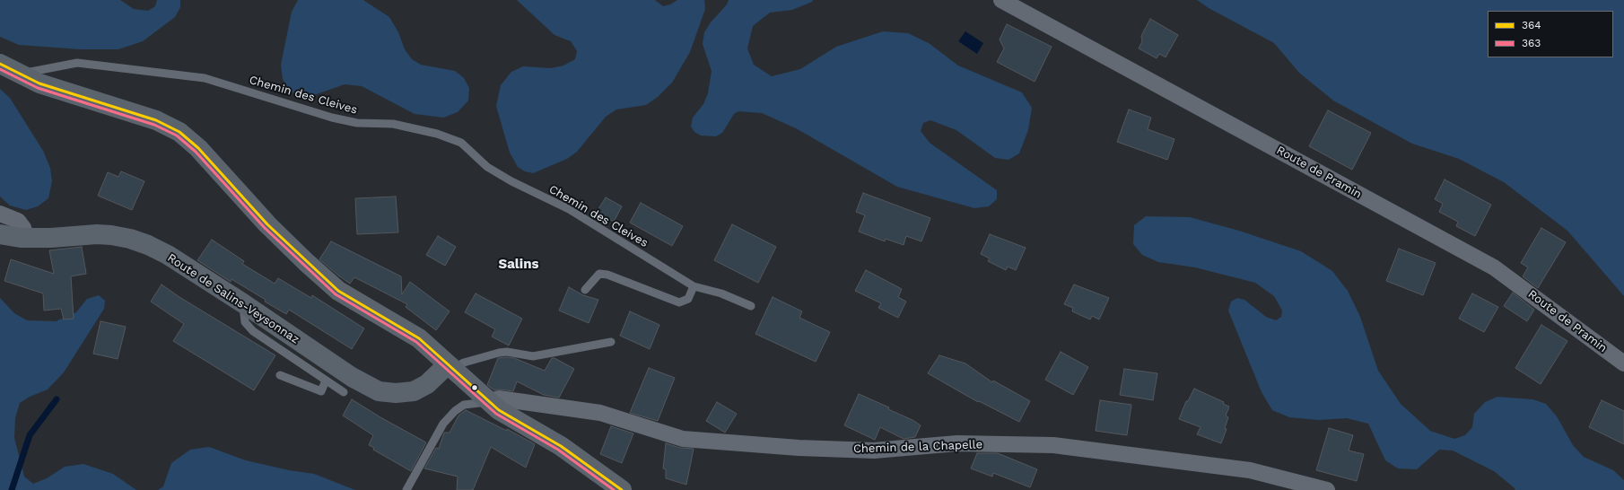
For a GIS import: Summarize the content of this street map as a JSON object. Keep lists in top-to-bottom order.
{
  "streets": {
    "street": ["Route de Pramin", "Route de Salins-Veysonnaz", "Chemin de la Chapelle"],
    "lane": ["Chemin des Cleives"]
  },
  "districts": ["Salins"],
  "lines": ["transit line 364", "transit line 363"],
  "legend": ["364", "363"]
}
